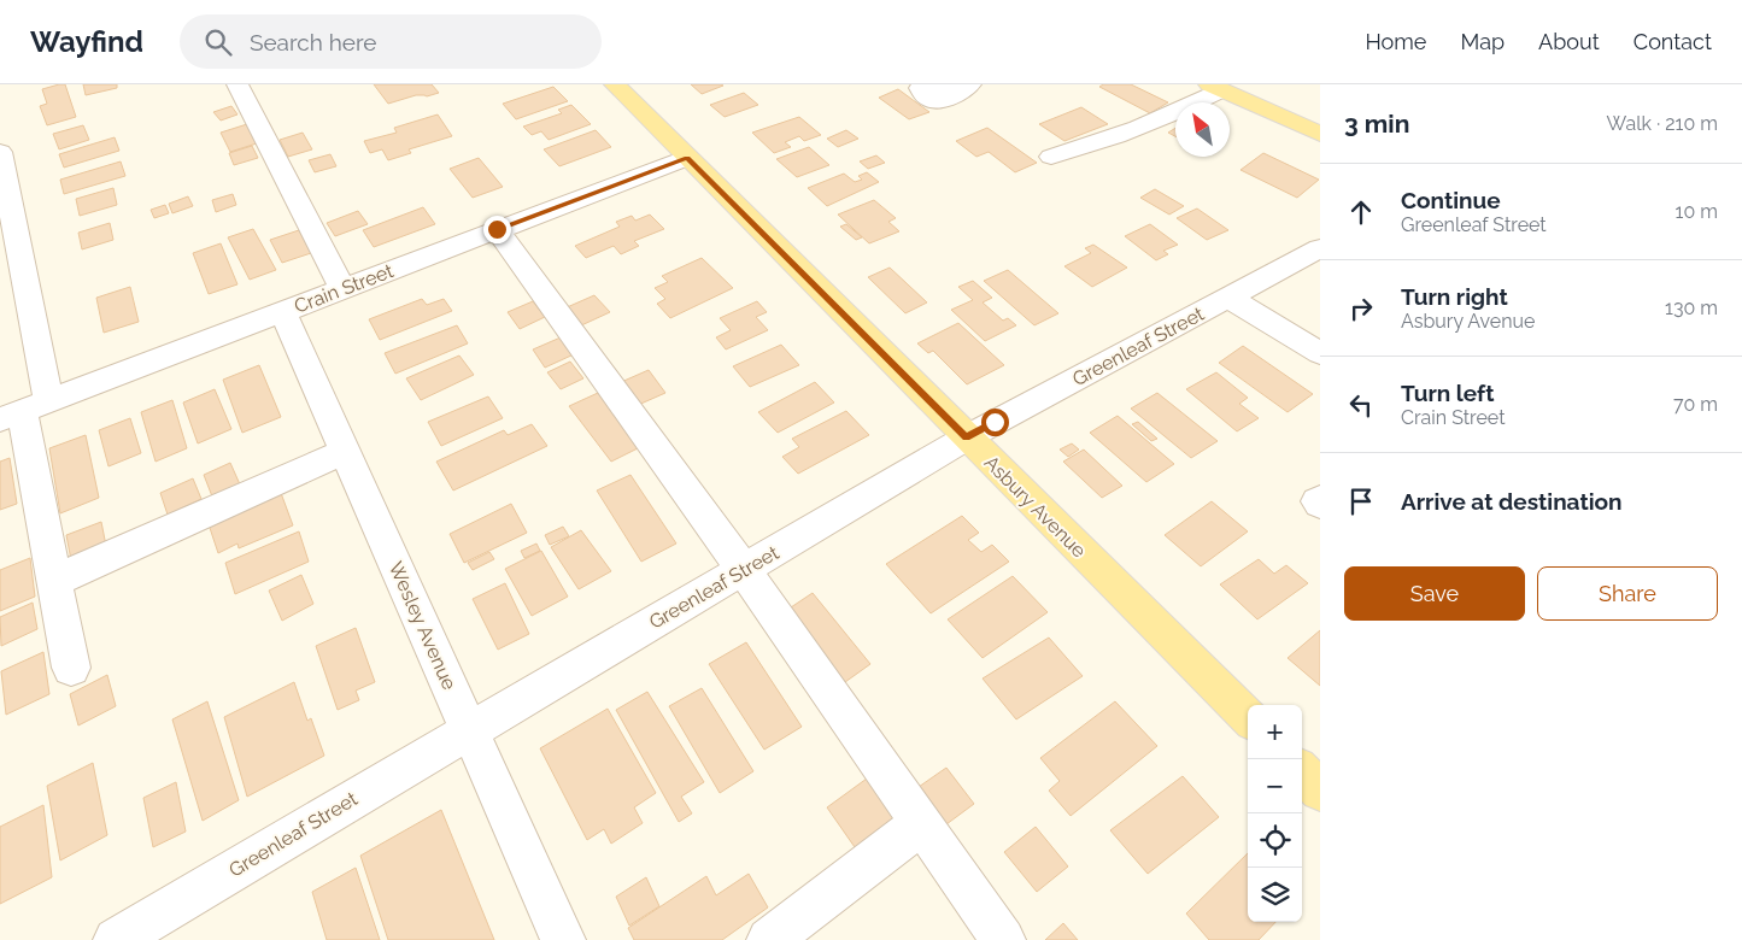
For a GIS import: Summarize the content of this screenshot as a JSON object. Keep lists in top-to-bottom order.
{
  "streets": {
    "main road": ["Asbury Avenue"],
    "street": ["Crain Street", "Greenleaf Street", "Wesley Avenue"]
  },
  "crossings": [
    ["Crain Street", "Asbury Avenue"],
    ["Crain Street", "Wesley Avenue"],
    ["Greenleaf Street", "Asbury Avenue"],
    ["Greenleaf Street", "Wesley Avenue"]
  ],
  "north": "top left",
  "page": {
    "header": "Wayfind",
    "search": "Search here",
    "nav": [
      "Home",
      "Map",
      "About",
      "Contact"
    ],
    "heading": ["3 min", "Walk · 210 m"],
    "list": [
      ["Continue", "Greenleaf Street", "10 m"],
      ["Turn right", "Asbury Avenue", "130 m"],
      ["Turn left", "Crain Street", "70 m"],
      "Arrive at destination"
    ],
    "buttons": ["Save", "Share"],
    "map_buttons": ["+", "−"]
  }
}
